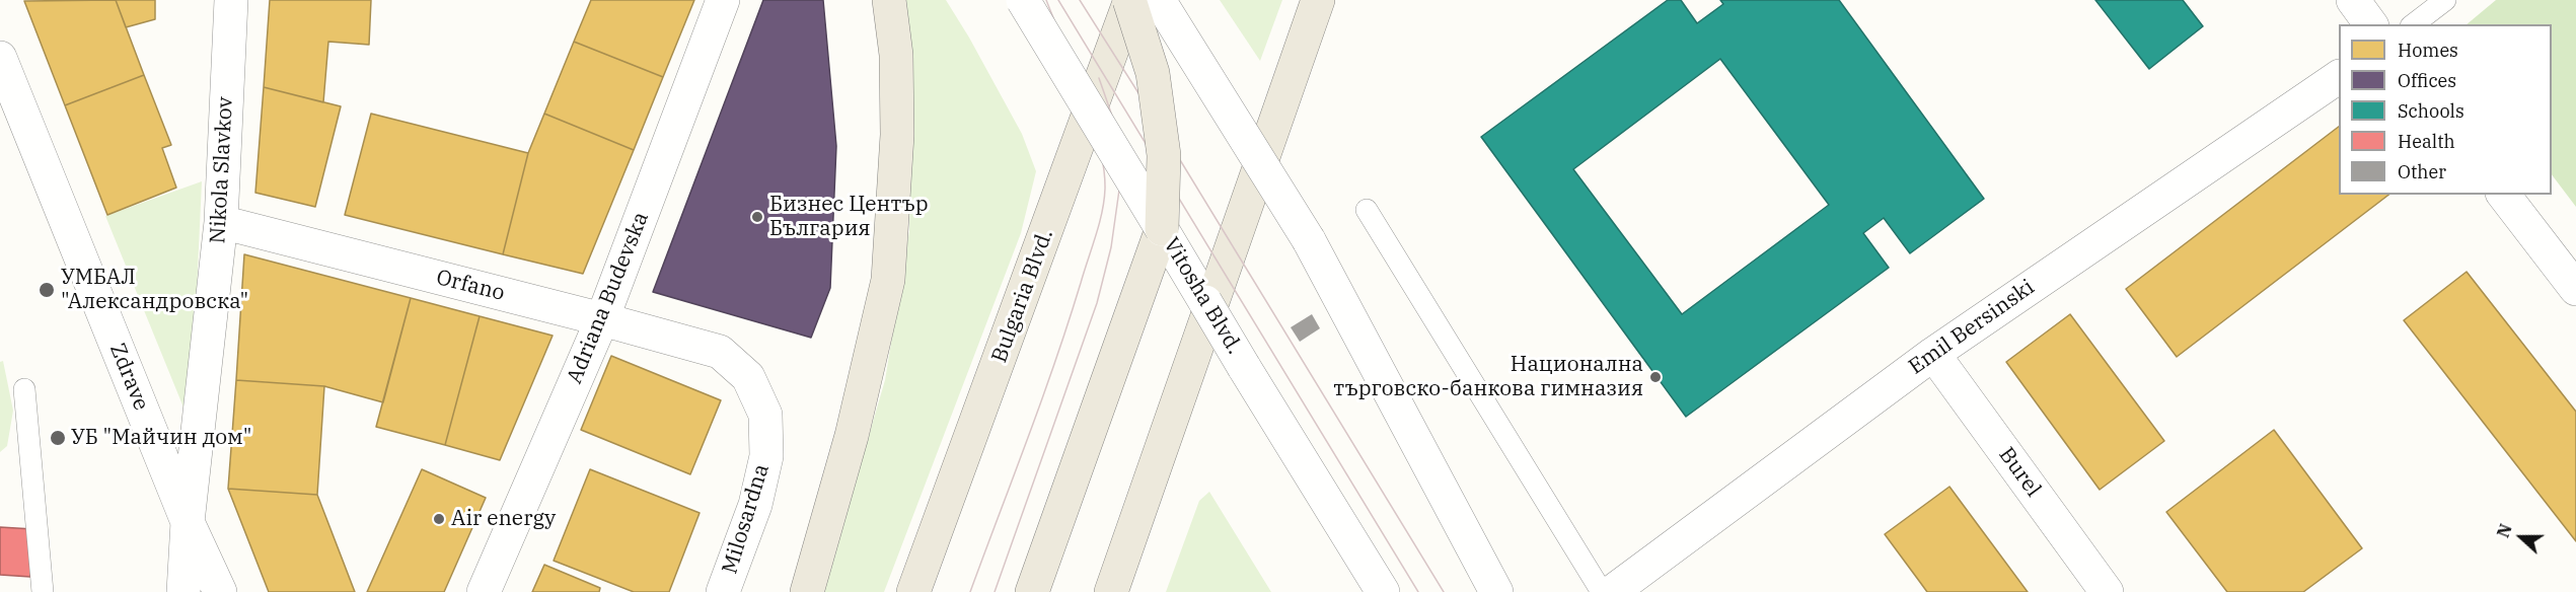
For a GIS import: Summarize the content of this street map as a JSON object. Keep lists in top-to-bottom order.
{
  "streets": {
    "main road": ["Bulgaria Blvd."],
    "street": [
      "Nikola Slavkov",
      "Orfano",
      "Vitosha Blvd.",
      "Adriana Budevska",
      "Emil Bersinski",
      "Zdrave",
      "Burel",
      "Milosardna"
    ]
  },
  "crossings": [
    ["Nikola Slavkov", "Orfano"],
    ["Nikola Slavkov", "Zdrave"],
    ["Orfano", "Adriana Budevska"],
    ["Orfano", "Milosardna"],
    ["Emil Bersinski", "Burel"]
  ],
  "places": [
    "Бизнес Център България",
    "УМБАЛ \"Александровска\"",
    "Национална търговско-банкова гимназия",
    "УБ \"Майчин дом\"",
    "Air energy"
  ],
  "legend": [
    "Homes",
    "Offices",
    "Schools",
    "Health",
    "Other"
  ],
  "north": "left"
}
